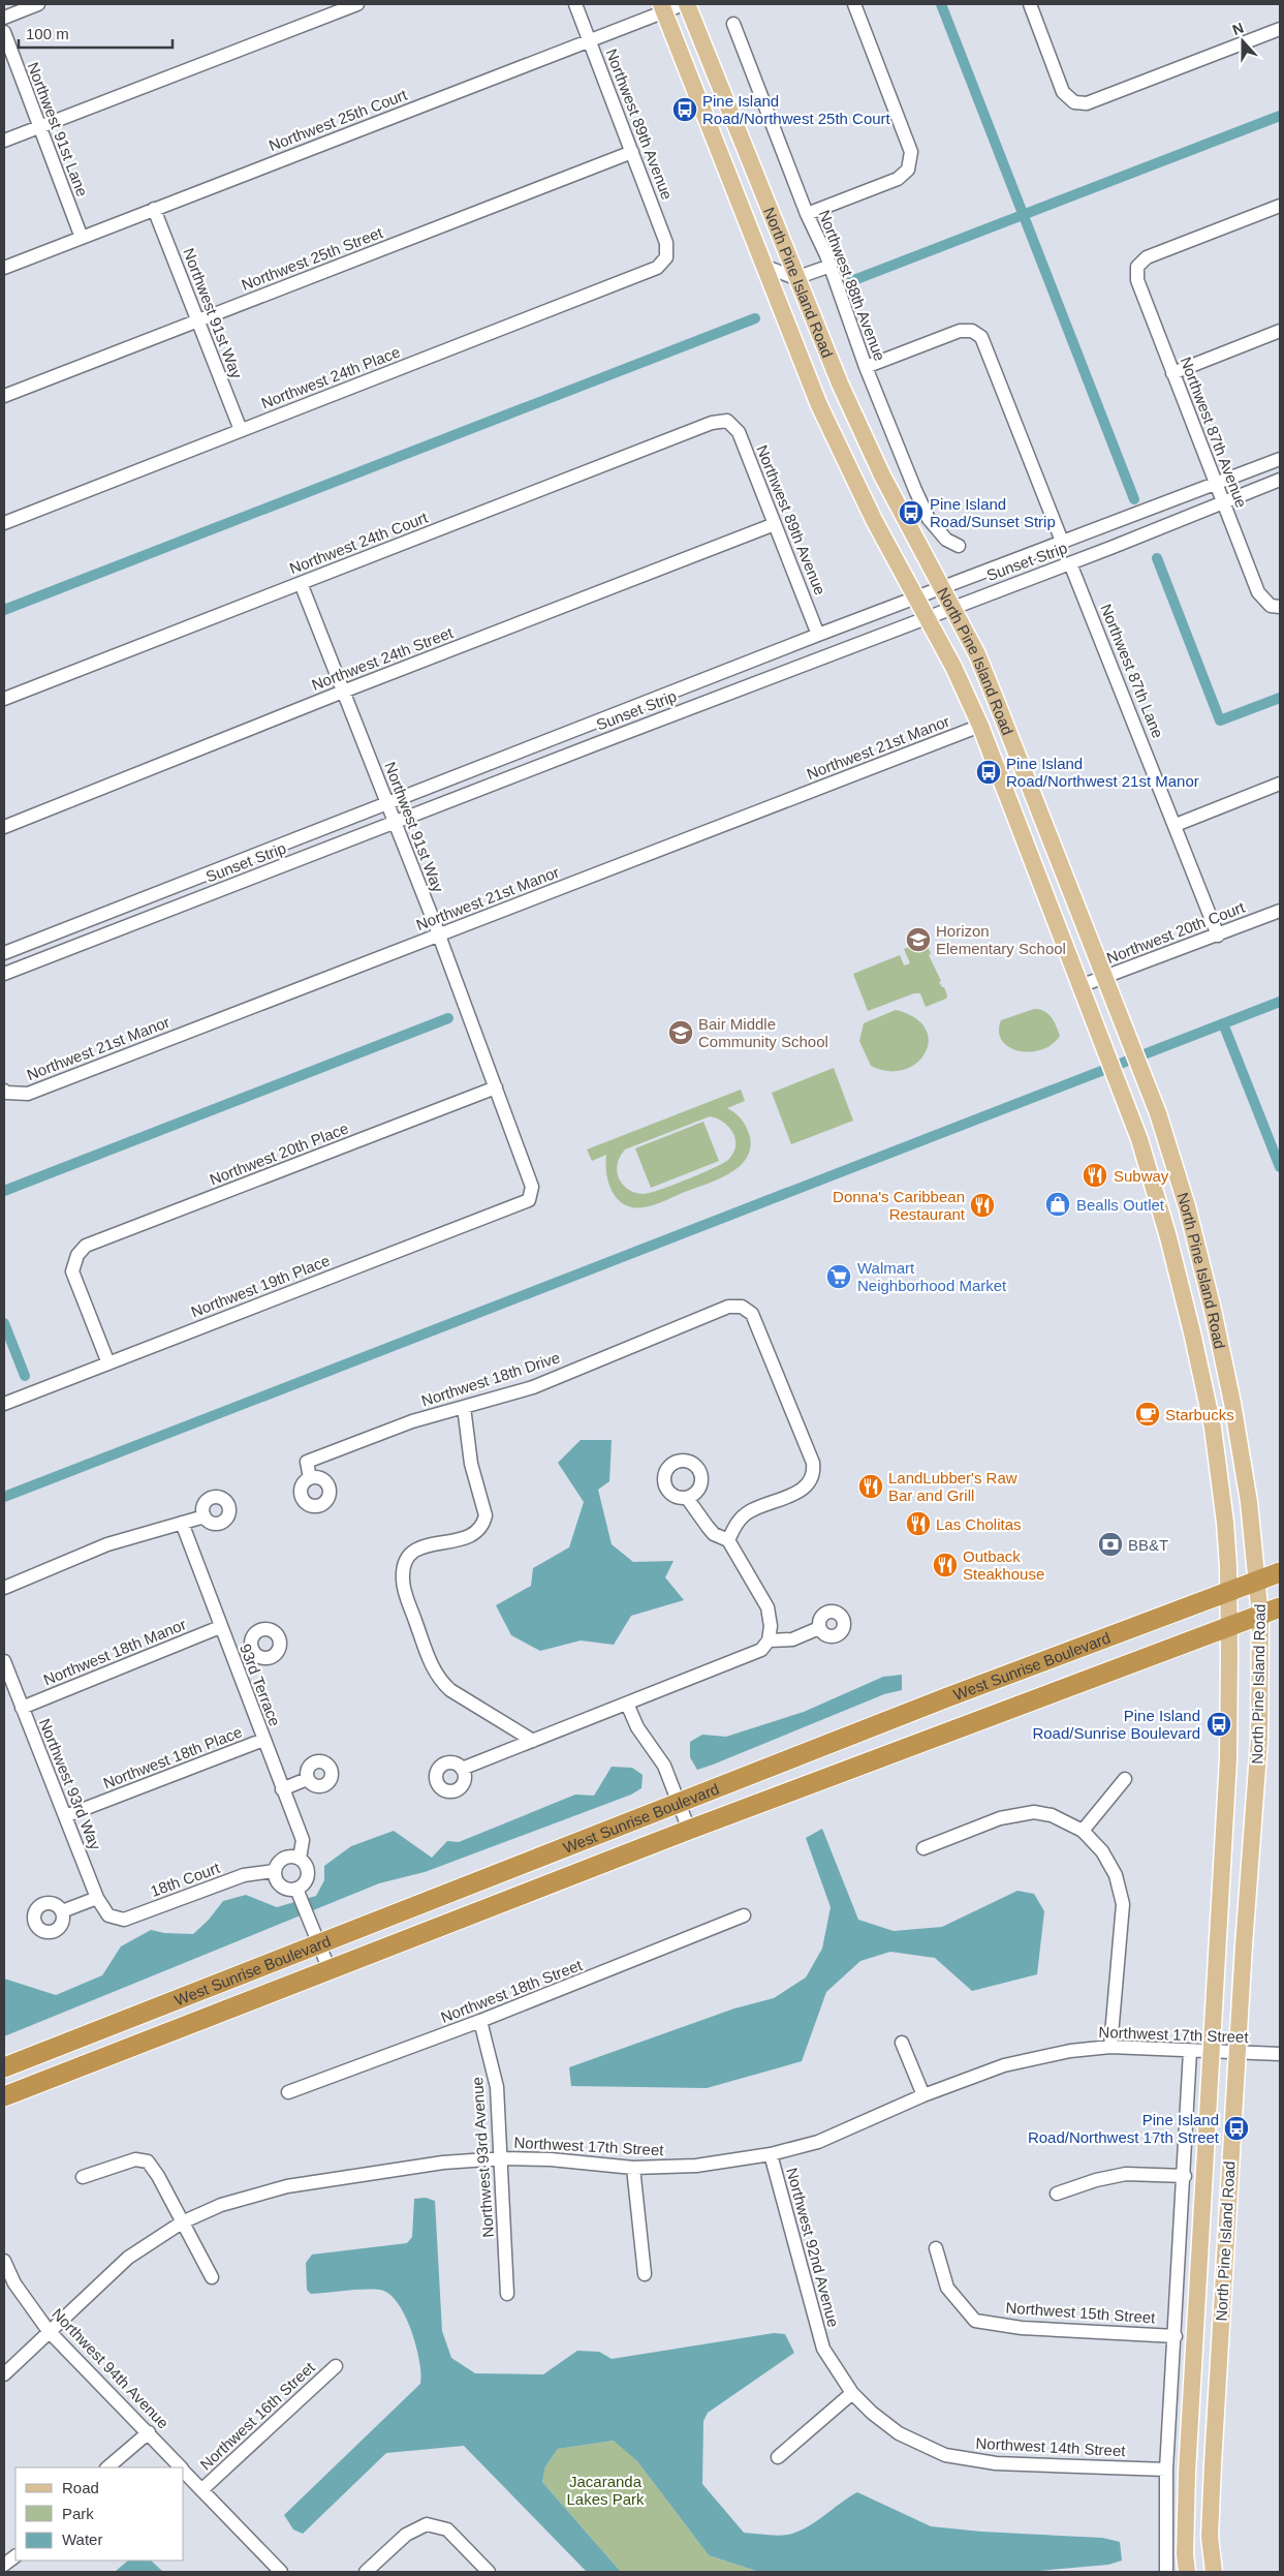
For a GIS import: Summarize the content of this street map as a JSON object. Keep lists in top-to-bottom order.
{
  "streets": {
    "highway": ["West Sunrise Boulevard"],
    "main road": ["North Pine Island Road"],
    "street": [
      "Northwest 25th Court",
      "Northwest 89th Avenue",
      "Northwest 91st Lane",
      "Northwest 25th Street",
      "Northwest 88th Avenue",
      "Northwest 91st Way",
      "Northwest 24th Place",
      "Northwest 87th Avenue",
      "Northwest 24th Court",
      "Sunset Strip",
      "Northwest 24th Street",
      "Northwest 87th Lane",
      "Northwest 21st Manor",
      "Northwest 20th Court",
      "Northwest 20th Place",
      "Northwest 19th Place",
      "Northwest 18th Drive",
      "Northwest 18th Manor",
      "93rd Terrace",
      "Northwest 18th Place",
      "Northwest 93rd Way",
      "18th Court",
      "Northwest 18th Street",
      "Northwest 17th Street",
      "Northwest 93rd Avenue",
      "Northwest 92nd Avenue",
      "Northwest 15th Street",
      "Northwest 94th Avenue",
      "Northwest 16th Street",
      "Northwest 14th Street"
    ]
  },
  "crossings": [
    ["Northwest 25th Court", "Northwest 89th Avenue"],
    ["Northwest 25th Court", "Northwest 91st Lane"],
    ["Northwest 25th Court", "North Pine Island Road"],
    ["Northwest 25th Court", "Northwest 91st Way"],
    ["Northwest 89th Avenue", "Northwest 25th Street"],
    ["Northwest 89th Avenue", "Northwest 24th Place"],
    ["Northwest 89th Avenue", "Northwest 24th Court"],
    ["Northwest 89th Avenue", "Sunset Strip"],
    ["Northwest 89th Avenue", "Northwest 24th Street"],
    ["Northwest 25th Street", "Northwest 91st Way"],
    ["North Pine Island Road", "Sunset Strip"],
    ["North Pine Island Road", "Northwest 21st Manor"],
    ["North Pine Island Road", "Northwest 20th Court"],
    ["North Pine Island Road", "West Sunrise Boulevard"],
    ["North Pine Island Road", "Northwest 17th Street"],
    ["Northwest 91st Way", "Northwest 24th Place"],
    ["Northwest 91st Way", "Northwest 24th Court"],
    ["Northwest 91st Way", "Sunset Strip"],
    ["Northwest 91st Way", "Northwest 24th Street"],
    ["Northwest 91st Way", "Northwest 21st Manor"],
    ["Northwest 91st Way", "Northwest 20th Place"],
    ["Northwest 91st Way", "Northwest 19th Place"],
    ["Northwest 87th Avenue", "Sunset Strip"],
    ["Sunset Strip", "Northwest 87th Lane"],
    ["Northwest 87th Lane", "Northwest 20th Court"],
    ["Northwest 20th Place", "Northwest 19th Place"],
    ["Northwest 18th Manor", "93rd Terrace"],
    ["Northwest 18th Manor", "Northwest 93rd Way"],
    ["93rd Terrace", "Northwest 18th Place"],
    ["93rd Terrace", "18th Court"],
    ["Northwest 18th Place", "Northwest 93rd Way"],
    ["Northwest 93rd Way", "18th Court"],
    ["Northwest 18th Street", "Northwest 93rd Avenue"],
    ["Northwest 17th Street", "Northwest 93rd Avenue"],
    ["Northwest 17th Street", "Northwest 92nd Avenue"],
    ["Northwest 17th Street", "Northwest 94th Avenue"],
    ["Northwest 92nd Avenue", "Northwest 14th Street"],
    ["Northwest 94th Avenue", "Northwest 16th Street"]
  ],
  "parks": ["Jacaranda Lakes Park"],
  "places": {
    "bus stop": [
      "Pine Island Road/Northwest 25th Court",
      "Pine Island Road/Sunset Strip",
      "Pine Island Road/Northwest 21st Manor",
      "Pine Island Road/Sunrise Boulevard",
      "Pine Island Road/Northwest 17th Street"
    ],
    "school or university": ["Horizon Elementary School", "Bair Middle Community School"],
    "restaurant": [
      "Subway",
      "Donna's Caribbean Restaurant",
      "LandLubber's Raw Bar and Grill",
      "Las Cholitas",
      "Outback Steakhouse"
    ],
    "shop": ["Bealls Outlet"],
    "supermarket": ["Walmart Neighborhood Market"],
    "cafe": ["Starbucks"],
    "bank": ["BB&T"]
  },
  "legend": ["Road", "Park", "Water"],
  "scale_bar": "100 m",
  "north": "top"
}
